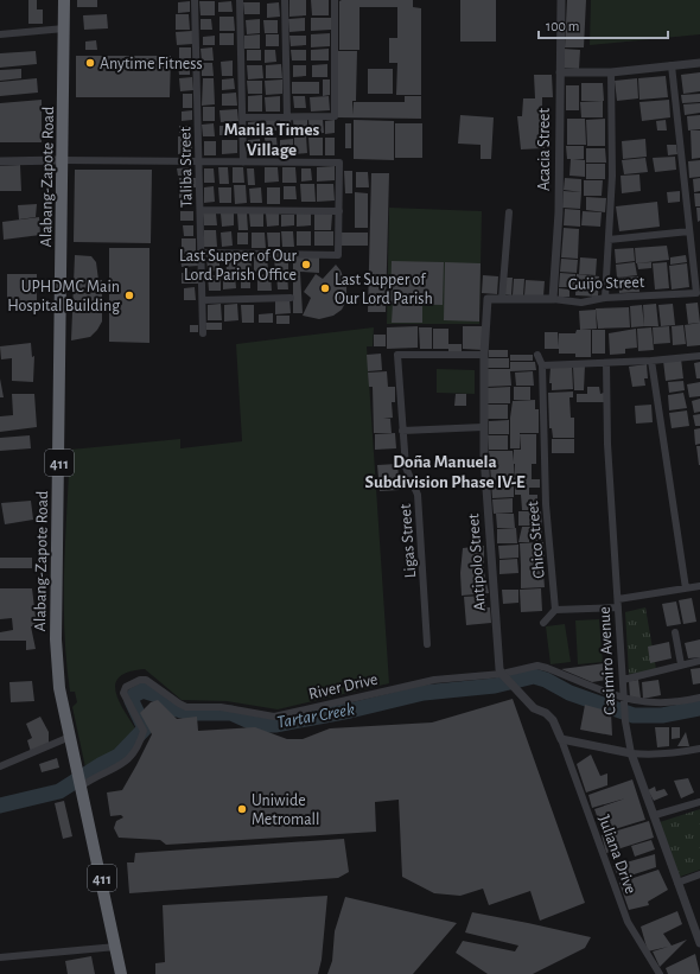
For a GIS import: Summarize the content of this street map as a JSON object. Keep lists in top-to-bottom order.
{
  "streets": {
    "highway": ["Alabang-Zapote Road", "411"],
    "street": [
      "Acacia Street",
      "Taliba Street",
      "Guijo Street",
      "Chico Street",
      "Ligas Street",
      "Antipolo Street",
      "Casimiro Avenue",
      "River Drive",
      "Juliana Drive"
    ]
  },
  "crossings": [
    ["Acacia Street", "Guijo Street"],
    ["Alabang-Zapote Road", "River Drive"],
    ["Guijo Street", "Antipolo Street"],
    ["Ligas Street", "Antipolo Street"],
    ["Antipolo Street", "River Drive"],
    ["Casimiro Avenue", "River Drive"]
  ],
  "districts": ["Manila Times Village", "Doña Manuela Subdivision Phase IV-E"],
  "water": ["Tartar Creek"],
  "places": [
    "Anytime Fitness",
    "Last Supper of Our Lord Parish Office",
    "Last Supper of Our Lord Parish",
    "UPHDMC Main Hospital Building",
    "Uniwide Metromall"
  ],
  "scale_bar": "100 m"
}
